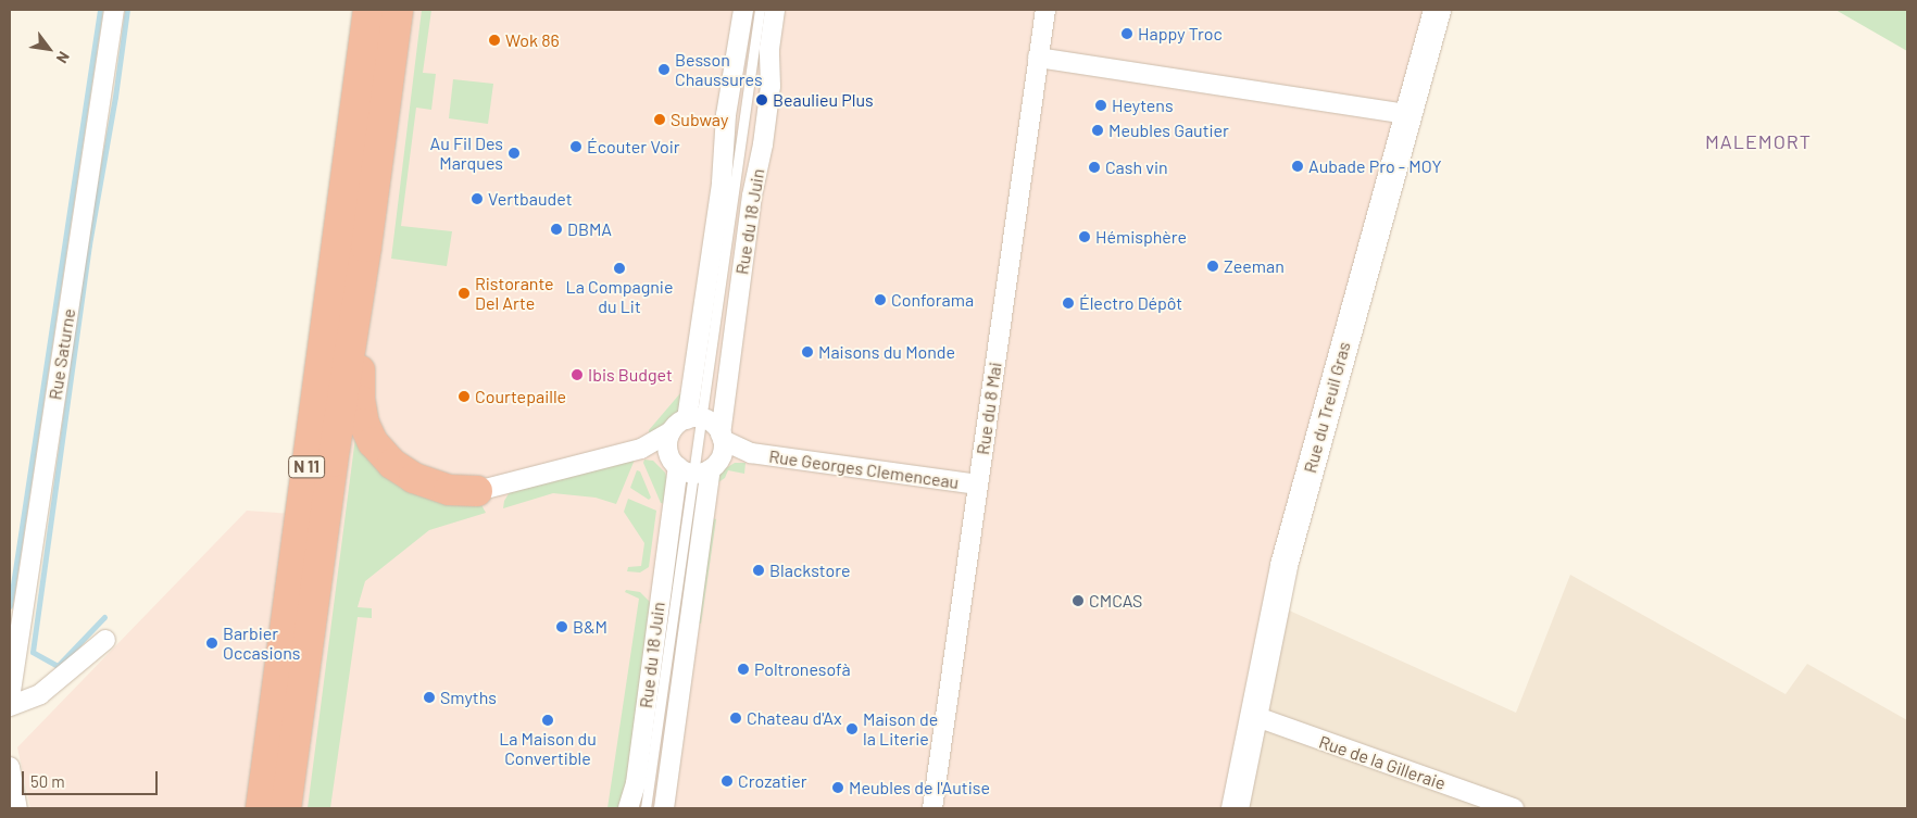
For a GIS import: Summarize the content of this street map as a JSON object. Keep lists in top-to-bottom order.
{
  "streets": {
    "highway": ["N 11"],
    "street": [
      "Rue du 18 Juin",
      "Rue Saturne",
      "Rue du Treuil Gras",
      "Rue du 8 Mai",
      "Rue Georges Clemenceau",
      "Rue de la Gilleraie"
    ]
  },
  "crossings": [
    ["Rue du Treuil Gras", "Rue de la Gilleraie"],
    ["Rue du 8 Mai", "Rue Georges Clemenceau"]
  ],
  "districts": ["MALEMORT"],
  "places": [
    "Happy Troc",
    "Wok 86",
    "Besson Chaussures",
    "Beaulieu Plus",
    "Heytens",
    "Subway",
    "Meubles Gautier",
    "Écouter Voir",
    "Au Fil Des Marques",
    "Aubade Pro - MOY",
    "Cash vin",
    "Vertbaudet",
    "DBMA",
    "Hémisphère",
    "Zeeman",
    "La Compagnie du Lit",
    "Ristorante Del Arte",
    "Conforama",
    "Électro Dépôt",
    "Maisons du Monde",
    "Ibis Budget",
    "Courtepaille",
    "Blackstore",
    "CMCAS",
    "B&M",
    "Barbier Occasions",
    "Poltronesofà",
    "Smyths",
    "Chateau d'Ax",
    "La Maison du Convertible",
    "Maison de la Literie",
    "Crozatier",
    "Meubles de l'Autise"
  ],
  "scale_bar": "50 m",
  "north": "bottom right"
}
